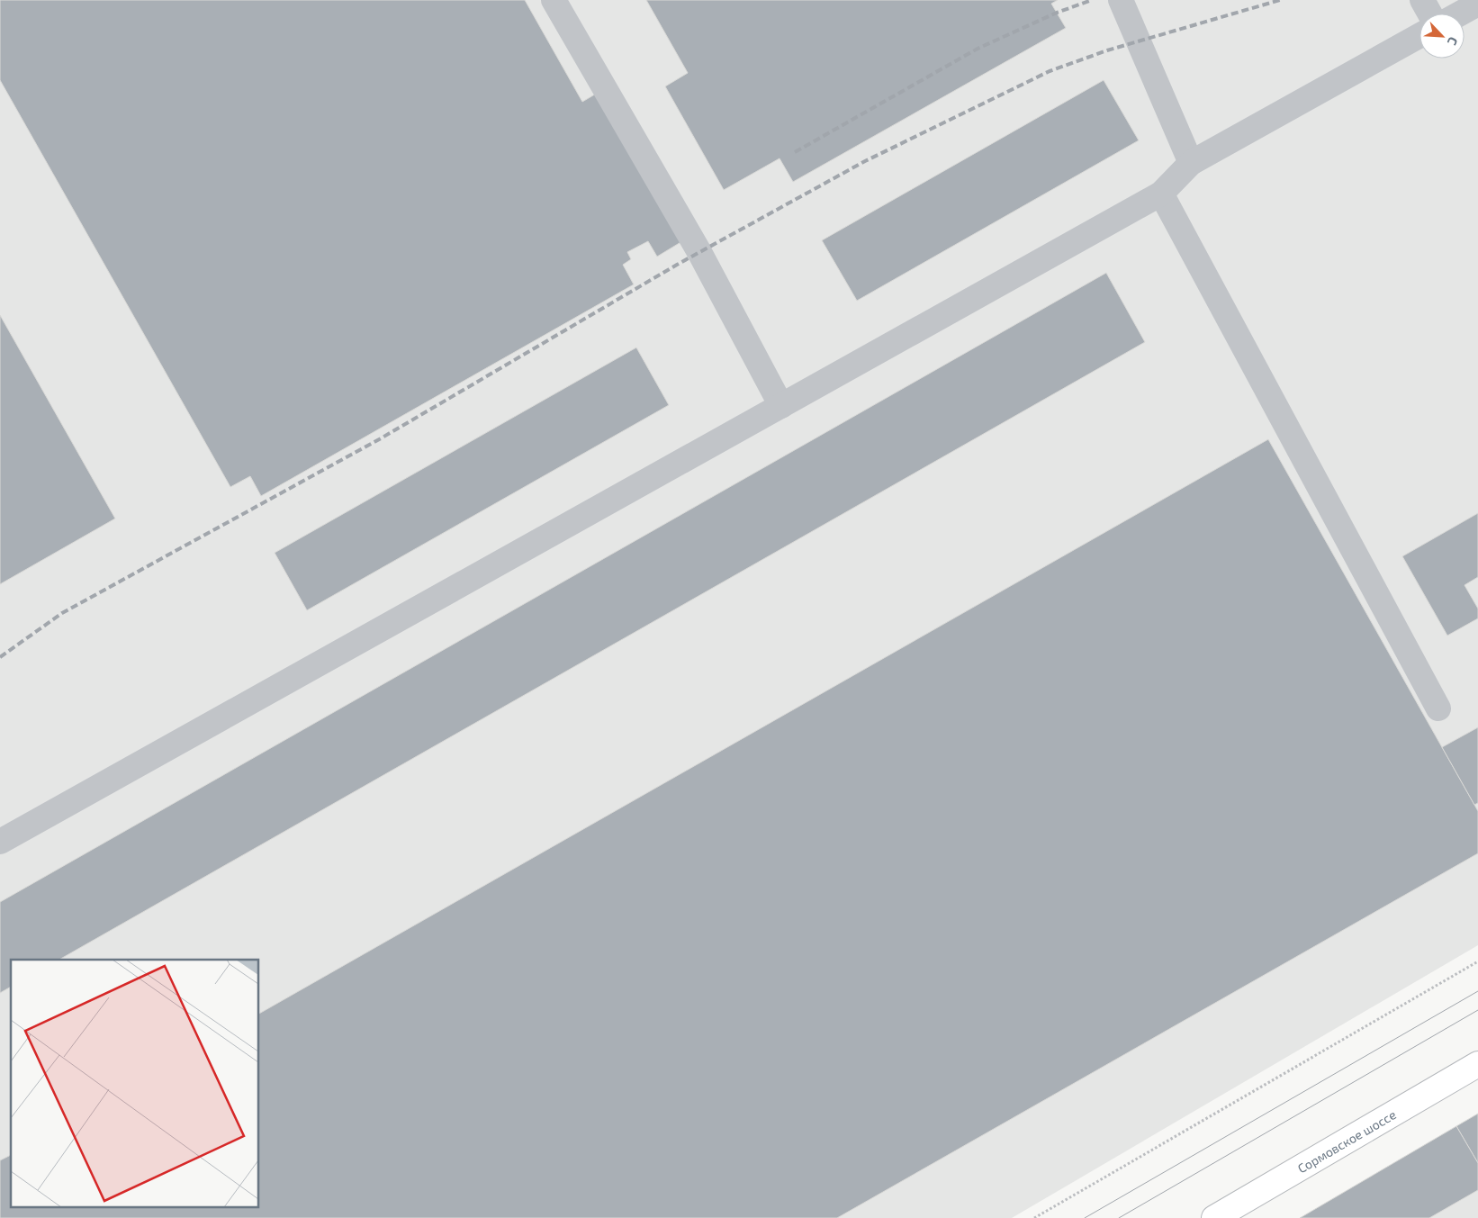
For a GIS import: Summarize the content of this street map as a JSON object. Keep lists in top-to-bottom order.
{
  "streets": {
    "main road": ["Сормовское шоссе"]
  },
  "north": "bottom right"
}
